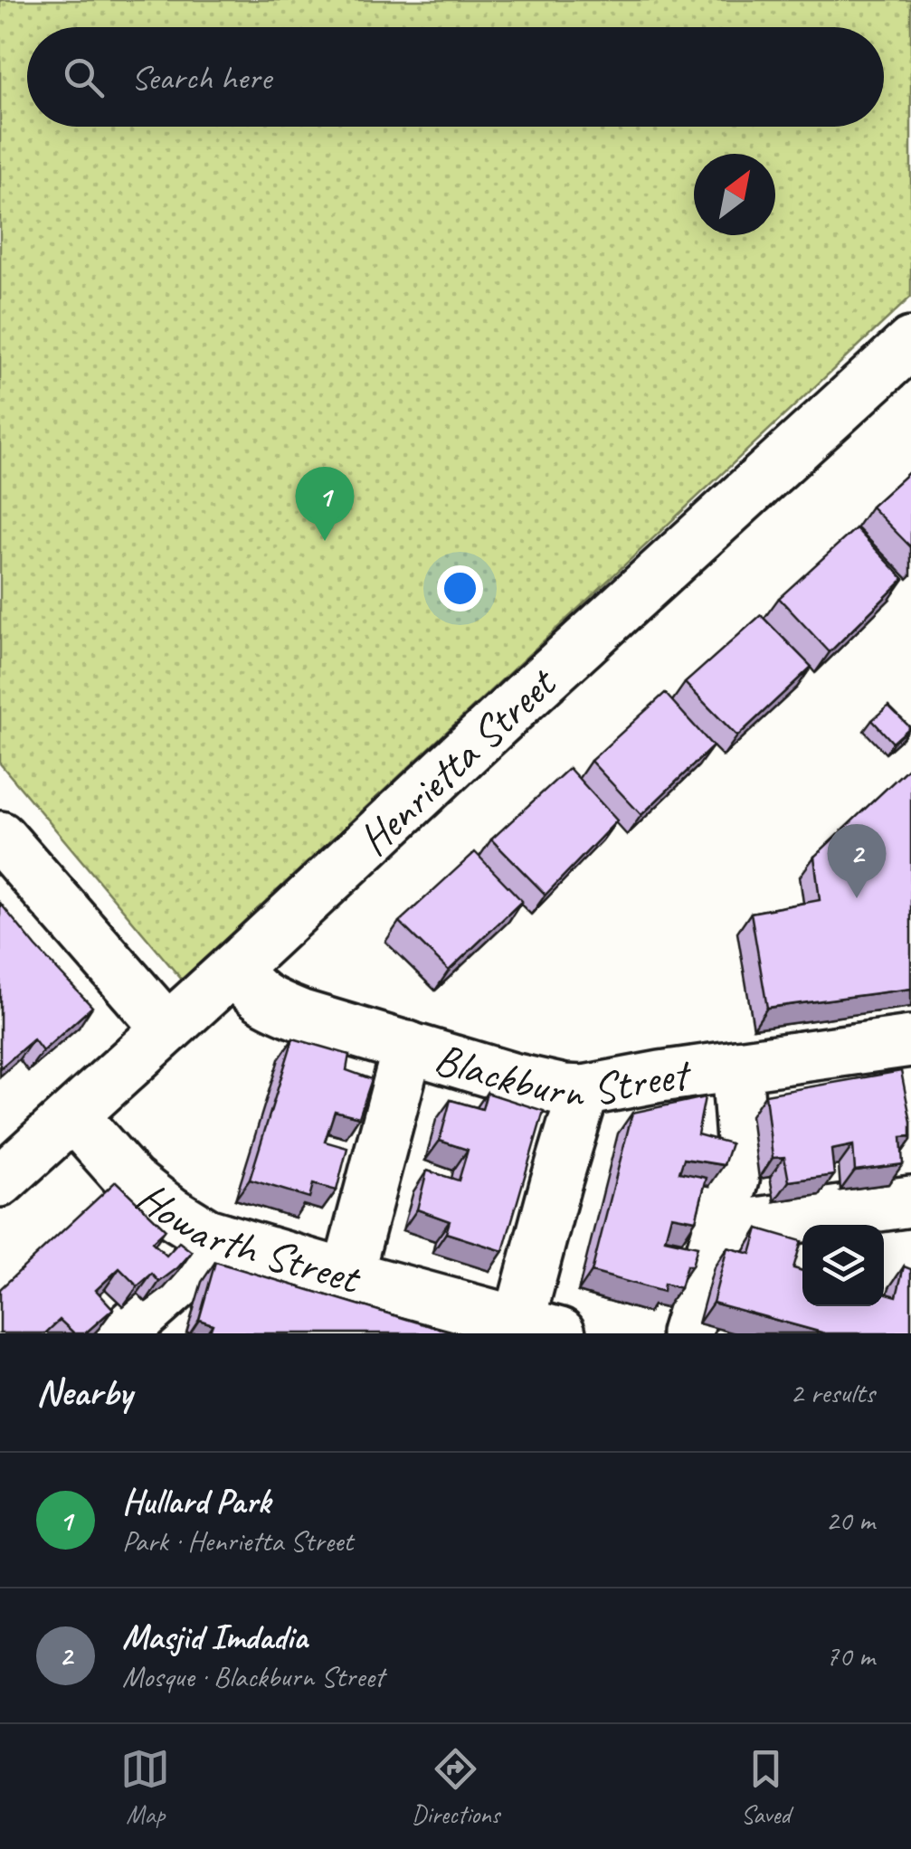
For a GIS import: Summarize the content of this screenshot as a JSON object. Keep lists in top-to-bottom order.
{
  "streets": {
    "street": ["Henrietta Street", "Blackburn Street", "Howarth Street"]
  },
  "crossings": [
    ["Henrietta Street", "Blackburn Street"],
    ["Henrietta Street", "Howarth Street"]
  ],
  "north": "top right",
  "page": {
    "search": "Search here",
    "pins": ["1", "2"],
    "heading": ["Nearby", "2 results"],
    "list": [
      {
        "mark": "1",
        "name": "Hullard Park",
        "note": "Park · Henrietta Street",
        "value": "20 m"
      },
      {
        "mark": "2",
        "name": "Masjid Imdadia",
        "note": "Mosque · Blackburn Street",
        "value": "70 m"
      }
    ],
    "nav": ["Map", "Directions", "Saved"]
  }
}
